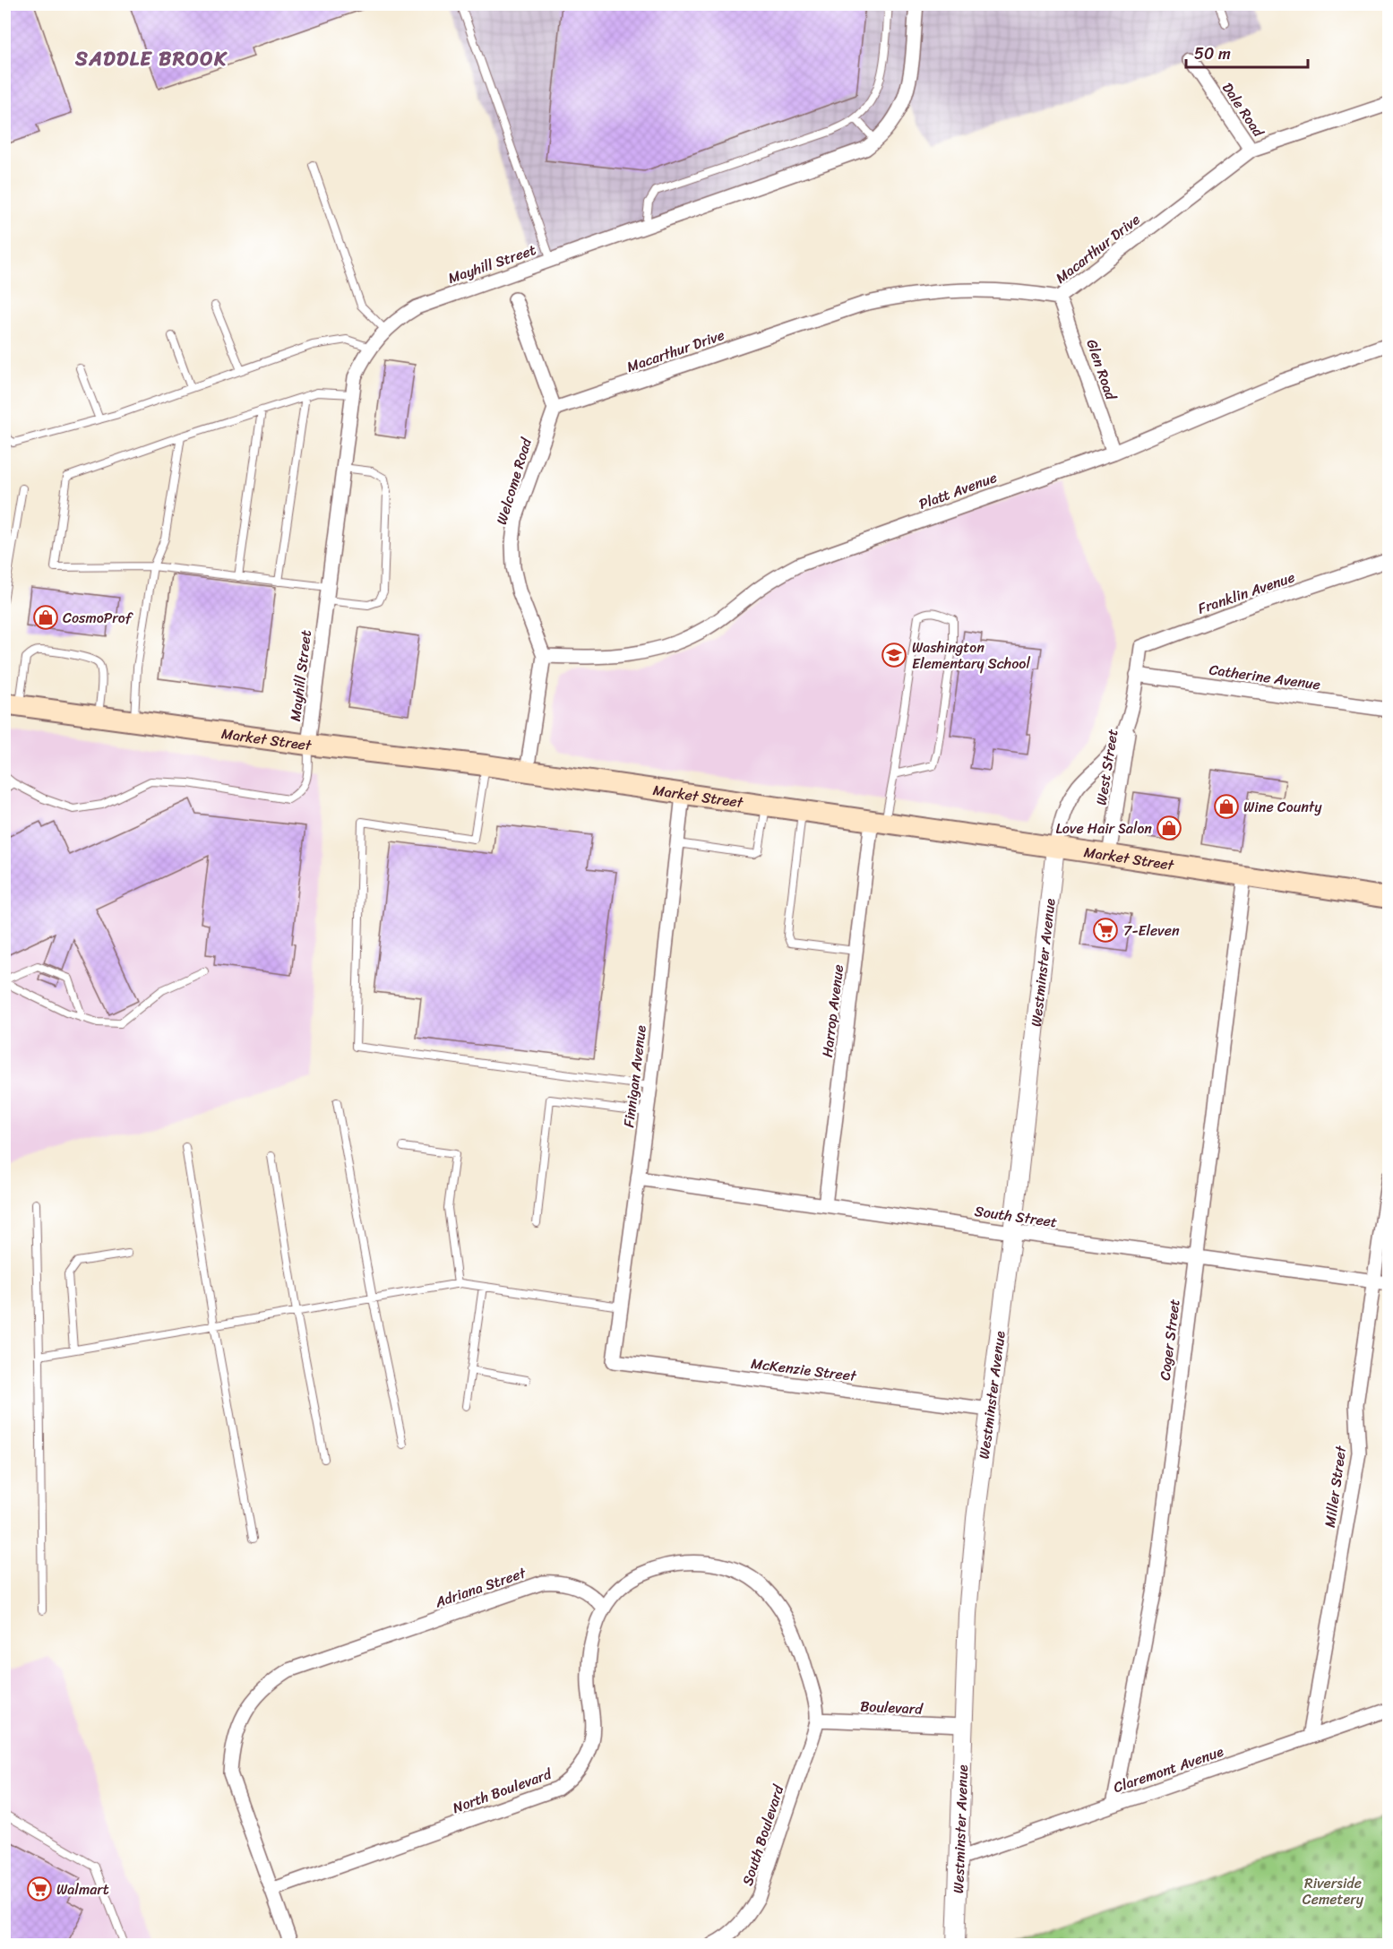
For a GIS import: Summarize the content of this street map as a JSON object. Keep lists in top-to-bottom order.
{
  "streets": {
    "main road": ["Market Street"],
    "street": [
      "Dale Road",
      "Macarthur Drive",
      "Mayhill Street",
      "Glen Road",
      "Welcome Road",
      "Platt Avenue",
      "Franklin Avenue",
      "Catherine Avenue",
      "West Street",
      "Westminster Avenue",
      "Harrop Avenue",
      "Finnigan Avenue",
      "South Street",
      "Coger Street",
      "McKenzie Street",
      "Miller Street",
      "Adriana Street",
      "Boulevard",
      "Claremont Avenue",
      "North Boulevard",
      "South Boulevard"
    ]
  },
  "crossings": [
    ["Dale Road", "Macarthur Drive"],
    ["Macarthur Drive", "Glen Road"],
    ["Macarthur Drive", "Welcome Road"],
    ["Mayhill Street", "Market Street"],
    ["Glen Road", "Platt Avenue"],
    ["Welcome Road", "Platt Avenue"],
    ["Welcome Road", "Market Street"],
    ["Franklin Avenue", "Catherine Avenue"],
    ["Franklin Avenue", "West Street"],
    ["Catherine Avenue", "West Street"],
    ["Market Street", "West Street"],
    ["Market Street", "Westminster Avenue"],
    ["Market Street", "Harrop Avenue"],
    ["Market Street", "Finnigan Avenue"],
    ["Market Street", "Coger Street"],
    ["West Street", "Westminster Avenue"],
    ["Westminster Avenue", "South Street"],
    ["Westminster Avenue", "McKenzie Street"],
    ["Westminster Avenue", "Boulevard"],
    ["Westminster Avenue", "Claremont Avenue"],
    ["Harrop Avenue", "South Street"],
    ["Finnigan Avenue", "South Street"],
    ["Finnigan Avenue", "McKenzie Street"],
    ["South Street", "Coger Street"],
    ["South Street", "Miller Street"],
    ["Coger Street", "Claremont Avenue"],
    ["Miller Street", "Claremont Avenue"],
    ["Adriana Street", "North Boulevard"],
    ["Boulevard", "South Boulevard"]
  ],
  "districts": ["SADDLE BROOK"],
  "parks": ["Riverside Cemetery"],
  "places": {
    "shop": ["CosmoProf", "Wine County", "Love Hair Salon"],
    "school or university": ["Washington Elementary School"],
    "supermarket": ["7-Eleven", "Walmart"]
  },
  "scale_bar": "50 m"
}
